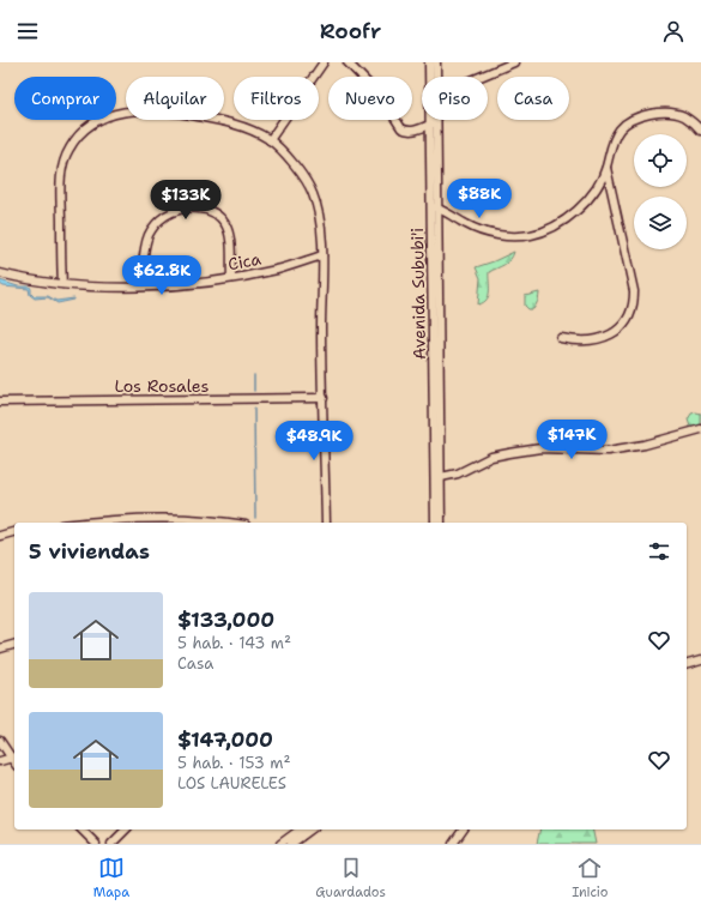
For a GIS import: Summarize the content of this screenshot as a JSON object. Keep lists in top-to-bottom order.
{
  "streets": {
    "street": ["Cica", "Avenida Sububi'i", "Los Rosales"]
  },
  "page": {
    "header": "Roofr",
    "chip": [
      "Comprar",
      "Alquilar",
      "Filtros",
      "Nuevo",
      "Piso",
      "Casa"
    ],
    "price": [
      "$88K",
      "$133K",
      "$62.8K",
      "$147K",
      "$48.9K"
    ],
    "heading": "5 viviendas",
    "list": [
      {
        "name": "$133,000",
        "note": "5 hab. · 143 m² · Casa"
      },
      {
        "name": "$147,000",
        "note": "5 hab. · 153 m² · LOS LAURELES"
      }
    ],
    "tabs": ["Mapa", "Guardados", "Inicio"]
  }
}
